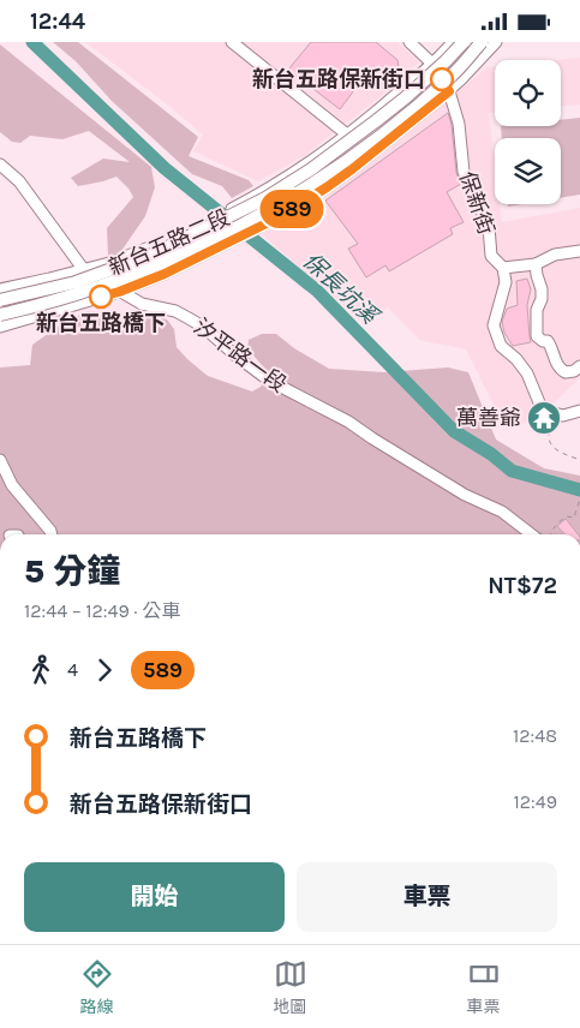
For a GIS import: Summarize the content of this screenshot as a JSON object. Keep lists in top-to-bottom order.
{
  "streets": {
    "main road": ["新台五路二段"],
    "street": ["保新街", "汐平路一段"]
  },
  "water": ["保長坑溪"],
  "places": {
    "other": ["新台五路保新街口", "新台五路橋下"],
    "temple": ["萬善爺"]
  },
  "lines": ["bus line 589"],
  "page": {
    "status": "12:44",
    "on_map": "589",
    "heading": ["5 分鐘", "12:44 – 12:49 · 公車", "NT$72"],
    "legs": ["4", "589"],
    "list": [
      {
        "name": "新台五路橋下",
        "value": "12:48"
      },
      {
        "name": "新台五路保新街口",
        "value": "12:49"
      }
    ],
    "buttons": ["開始", "車票"],
    "tabs": ["路線", "地圖", "車票"]
  }
}
